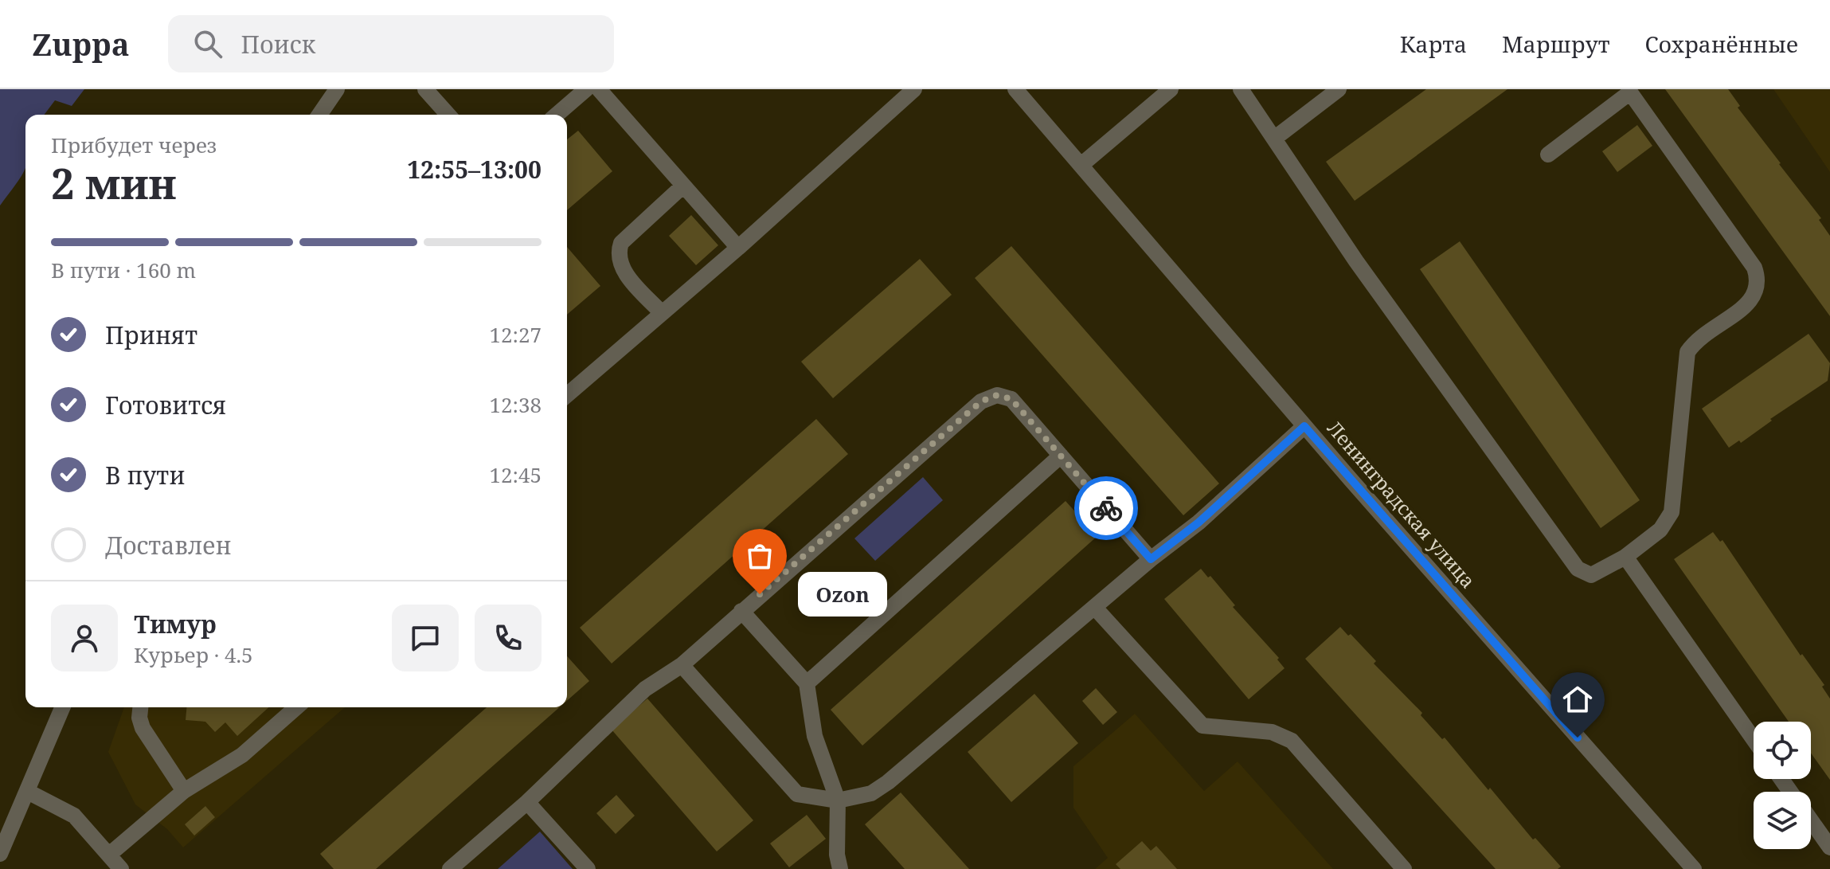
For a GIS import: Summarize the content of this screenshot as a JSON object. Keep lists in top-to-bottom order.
{
  "streets": {
    "street": ["Ленинградская улица"]
  },
  "places": ["Ozon"],
  "page": {
    "header": "Zuppa",
    "search": "Поиск",
    "nav": ["Карта", "Маршрут", "Сохранённые"],
    "heading": ["2 мин", "Прибудет через", "12:55–13:00"],
    "panel": ["Тимур", "Курьер · 4.5"],
    "bar": "В пути · 160 m",
    "list": [
      ["Принят", "12:27"],
      ["Готовится", "12:38"],
      ["В пути", "12:45"],
      "Доставлен"
    ],
    "bubble": "Ozon"
  }
}
